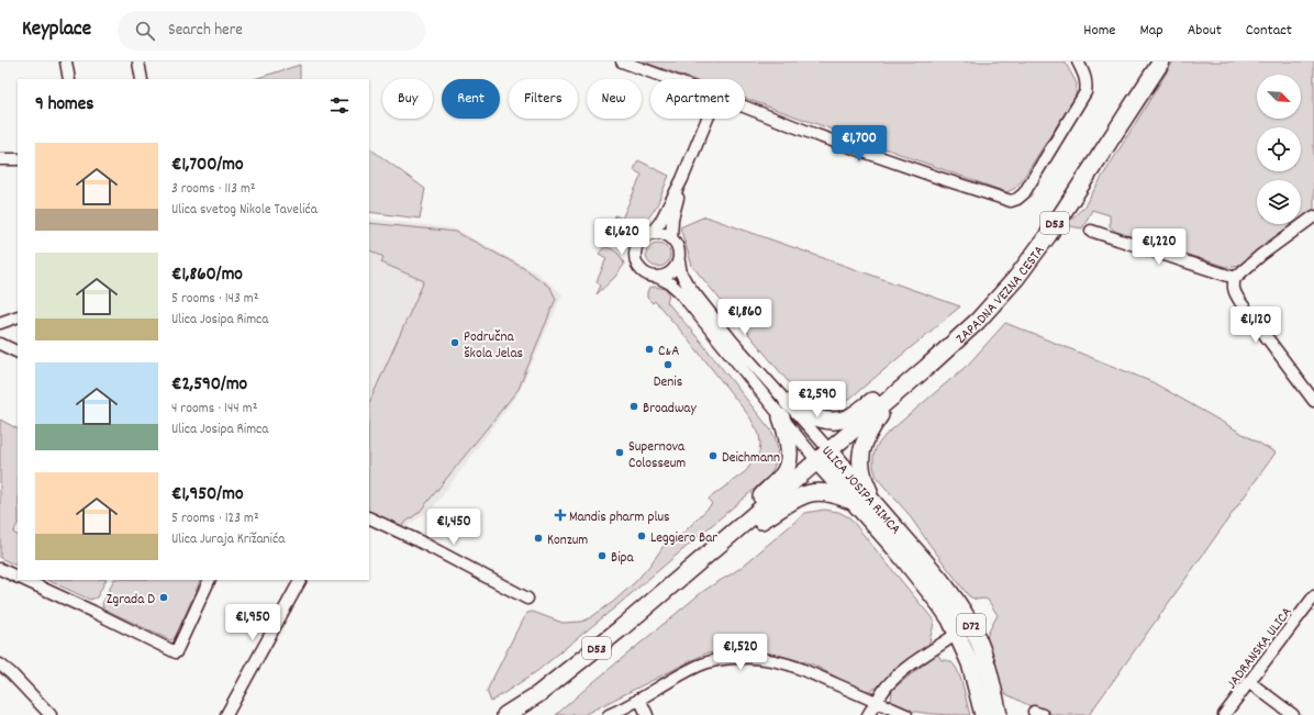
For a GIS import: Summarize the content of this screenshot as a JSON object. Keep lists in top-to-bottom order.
{
  "streets": {
    "main road": [
      "D53",
      "ZAPADNA VEZNA CESTA",
      "ULICA JOSIPA RIMCA",
      "D72"
    ],
    "street": ["JADRANSKA ULICA"]
  },
  "crossings": [
    ["D53", "ZAPADNA VEZNA CESTA"],
    ["D53", "ULICA JOSIPA RIMCA"],
    ["ZAPADNA VEZNA CESTA", "ULICA JOSIPA RIMCA"]
  ],
  "places": {
    "other": [
      "Područna škola Jelas",
      "C&A",
      "Denis",
      "Broadway",
      "Supernova Colosseum",
      "Deichmann",
      "Leggiero Bar",
      "Konzum",
      "Bipa",
      "Zgrada D"
    ],
    "health": ["Mandis pharm plus"]
  },
  "north": "bottom right",
  "page": {
    "header": "Keyplace",
    "search": "Search here",
    "nav": [
      "Home",
      "Map",
      "About",
      "Contact"
    ],
    "chip": [
      "Buy",
      "Rent",
      "Filters",
      "New",
      "Apartment"
    ],
    "heading": "9 homes",
    "price": [
      "€1,700",
      "€1,620",
      "€1,220",
      "€1,860",
      "€1,120",
      "€2,590",
      "€1,450",
      "€1,950",
      "€1,520"
    ],
    "list": [
      {
        "name": "€1,700/mo",
        "note": "3 rooms · 113 m² · Ulica svetog Nikole Tavelića"
      },
      {
        "name": "€1,860/mo",
        "note": "5 rooms · 143 m² · Ulica Josipa Rimca"
      },
      {
        "name": "€2,590/mo",
        "note": "4 rooms · 144 m² · Ulica Josipa Rimca"
      },
      {
        "name": "€1,950/mo",
        "note": "5 rooms · 123 m² · Ulica Juraja Križanića"
      }
    ]
  }
}
